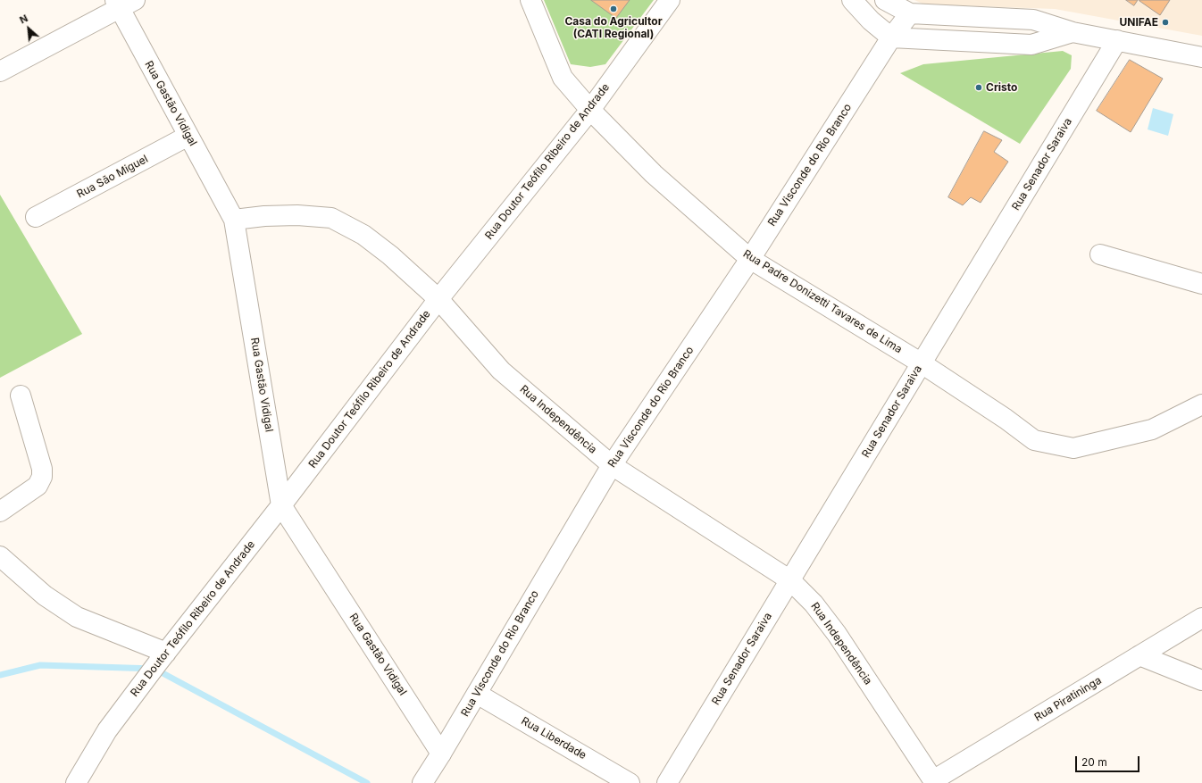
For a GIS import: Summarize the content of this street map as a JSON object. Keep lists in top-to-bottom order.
{
  "streets": {
    "street": [
      "Rua Gastão Vidigal",
      "Rua Doutor Teófilo Ribeiro de Andrade",
      "Rua Senador Saraiva",
      "Rua Visconde do Rio Branco",
      "Rua São Miguel",
      "Rua Padre Donizetti Tavares de Lima",
      "Rua Independência",
      "Rua Piratininga",
      "Rua Liberdade"
    ]
  },
  "crossings": [
    ["Rua Gastão Vidigal", "Rua Doutor Teófilo Ribeiro de Andrade"],
    ["Rua Gastão Vidigal", "Rua Visconde do Rio Branco"],
    ["Rua Gastão Vidigal", "Rua São Miguel"],
    ["Rua Gastão Vidigal", "Rua Independência"],
    ["Rua Doutor Teófilo Ribeiro de Andrade", "Rua Padre Donizetti Tavares de Lima"],
    ["Rua Doutor Teófilo Ribeiro de Andrade", "Rua Independência"],
    ["Rua Senador Saraiva", "Rua Padre Donizetti Tavares de Lima"],
    ["Rua Senador Saraiva", "Rua Independência"],
    ["Rua Visconde do Rio Branco", "Rua Padre Donizetti Tavares de Lima"],
    ["Rua Visconde do Rio Branco", "Rua Independência"],
    ["Rua Visconde do Rio Branco", "Rua Liberdade"],
    ["Rua Independência", "Rua Piratininga"]
  ],
  "places": ["Casa do Agricultor (CATI Regional)", "UNIFAE", "Cristo"],
  "scale_bar": "20 m",
  "north": "top left"
}
